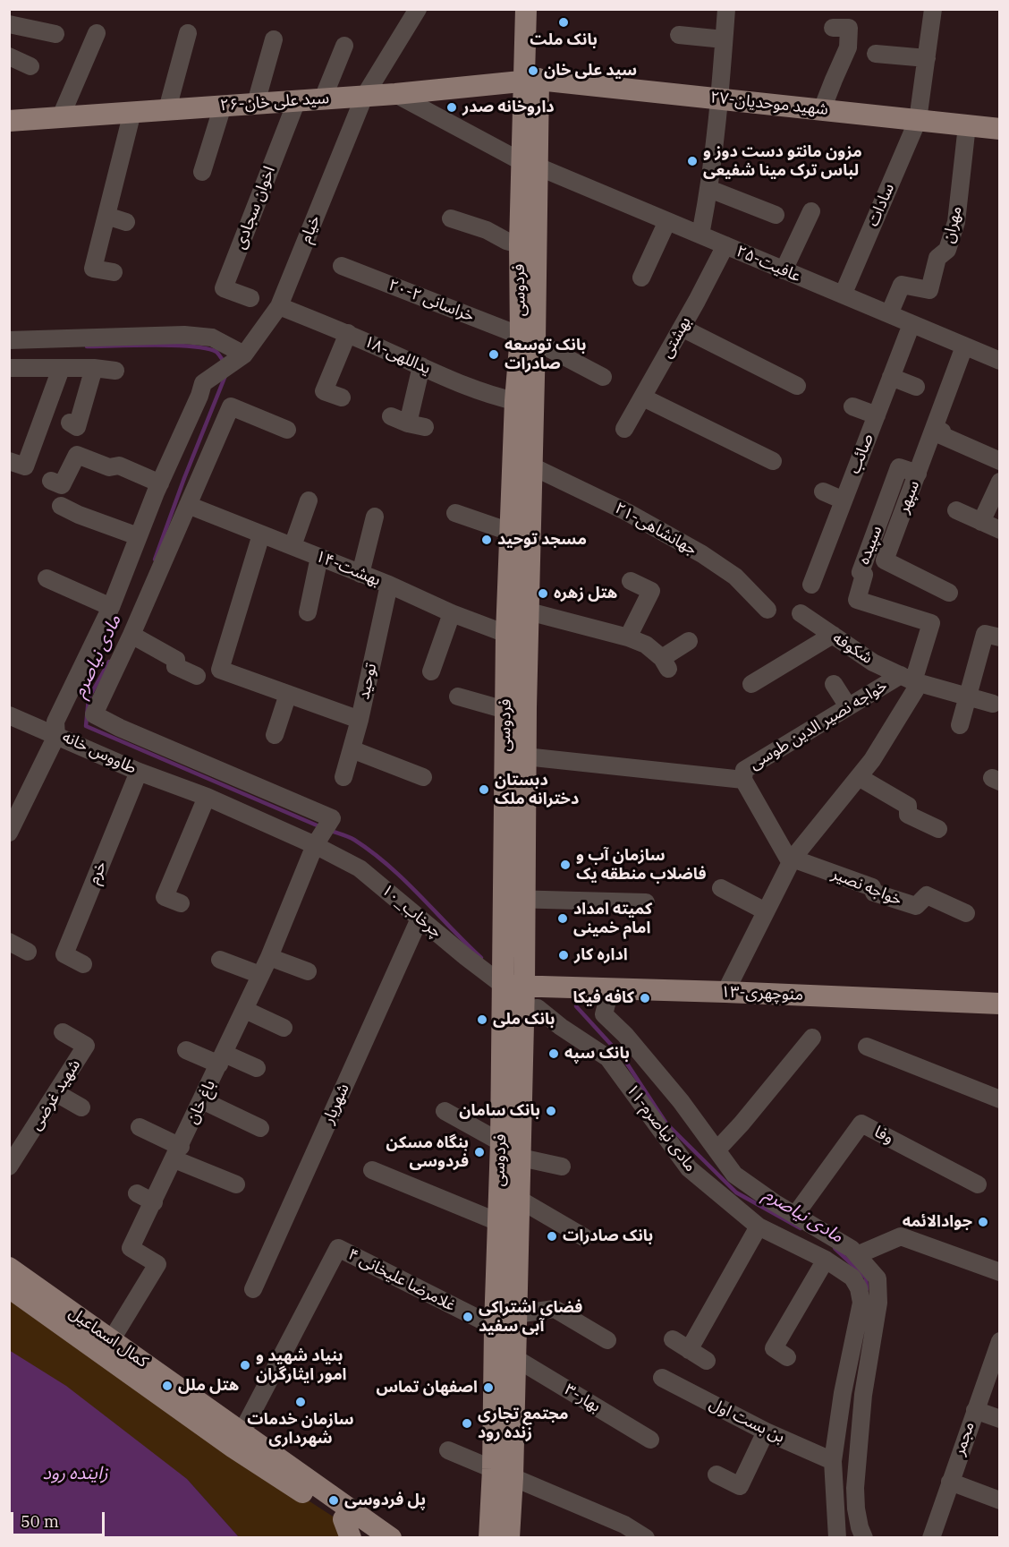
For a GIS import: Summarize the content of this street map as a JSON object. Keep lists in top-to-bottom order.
{
  "streets": {
    "main road": [
      "۲۶-سید علی خان",
      "۲۷-شهید موحدیان",
      "فردوسی",
      "۱۳-منوچهری",
      "کمال اسماعیل"
    ],
    "street": [
      "سادات",
      "اخوان سجادی",
      "مهران",
      "خیام",
      "۲۵-عافیت",
      "۲۰-خراسانی ۲",
      "بهشتی",
      "۱۸-یداللهی",
      "صائب",
      "سپهر",
      "۲۱-جهانشاهی",
      "سپیده",
      "۱۴-بهشت",
      "شکوفه",
      "توحید",
      "خواجه نصیر الدین طوسی",
      "طاووس خانه",
      "خرم",
      "خواجه نصیر",
      "۱۰_چرخاب",
      "شهید غرضی",
      "باغ خان",
      "شهریار",
      "۱۱-مادی نیاصرم",
      "وفا",
      "۴ غلامرضا علیخانی",
      "۳-بهار",
      "بن بست اول",
      "مجمر"
    ]
  },
  "crossings": [
    ["۲۶-سید علی خان", "۲۷-شهید موحدیان"],
    ["۲۶-سید علی خان", "اخوان سجادی"],
    ["۲۶-سید علی خان", "خیام"],
    ["۲۶-سید علی خان", "۲۵-عافیت"],
    ["۲۶-سید علی خان", "فردوسی"],
    ["۲۷-شهید موحدیان", "سادات"],
    ["۲۷-شهید موحدیان", "مهران"],
    ["۲۷-شهید موحدیان", "فردوسی"],
    ["مهران", "۲۵-عافیت"],
    ["خیام", "۱۸-یداللهی"],
    ["خیام", "طاووس خانه"],
    ["۲۵-عافیت", "فردوسی"],
    ["۲۵-عافیت", "بهشتی"],
    ["۲۵-عافیت", "صائب"],
    ["۲۵-عافیت", "سپهر"],
    ["فردوسی", "۲۰-خراسانی ۲"],
    ["فردوسی", "۱۸-یداللهی"],
    ["فردوسی", "۲۱-جهانشاهی"],
    ["فردوسی", "۱۴-بهشت"],
    ["فردوسی", "۱۰_چرخاب"],
    ["فردوسی", "۱۳-منوچهری"],
    ["فردوسی", "۱۱-مادی نیاصرم"],
    ["فردوسی", "۴ غلامرضا علیخانی"],
    ["فردوسی", "۳-بهار"],
    ["سپهر", "سپیده"],
    ["سپیده", "شکوفه"],
    ["سپیده", "خواجه نصیر الدین طوسی"],
    ["۱۴-بهشت", "توحید"],
    ["شکوفه", "خواجه نصیر الدین طوسی"],
    ["خواجه نصیر الدین طوسی", "خواجه نصیر"],
    ["خواجه نصیر الدین طوسی", "۱۳-منوچهری"],
    ["طاووس خانه", "خرم"],
    ["طاووس خانه", "۱۰_چرخاب"],
    ["طاووس خانه", "باغ خان"],
    ["۱۰_چرخاب", "۱۳-منوچهری"],
    ["۱۰_چرخاب", "باغ خان"],
    ["۱۰_چرخاب", "شهریار"],
    ["باغ خان", "کمال اسماعیل"],
    ["۱۱-مادی نیاصرم", "بن بست اول"],
    ["۴ غلامرضا علیخانی", "کمال اسماعیل"]
  ],
  "water": ["مادی نیاصرم", "زاینده رود"],
  "places": [
    "بانک ملت",
    "سید علی خان",
    "داروخانه صدر",
    "مزون مانتو دست دوز و لباس ترک مینا شفیعی",
    "بانک توسعه صادرات",
    "مسجد توحید",
    "هتل زهره",
    "دبستان دخترانه ملک",
    "سازمان آب و فاضلاب منطقه یک",
    "کمیته امداد امام خمینی",
    "اداره کار",
    "کافه فیکا",
    "بانک ملی",
    "بانک سپه",
    "بانک سامان",
    "بنگاه مسکن فردوسی",
    "جوادالائمه",
    "بانک صادرات",
    "فضای اشتراکی آبی سفید",
    "بنیاد شهید و امور ایثارگران",
    "هتل ملل",
    "اصفهان تماس",
    "سازمان خدمات شهرداری",
    "مجتمع تجاری زنده رود",
    "پل فردوسی"
  ],
  "scale_bar": "50 m"
}
